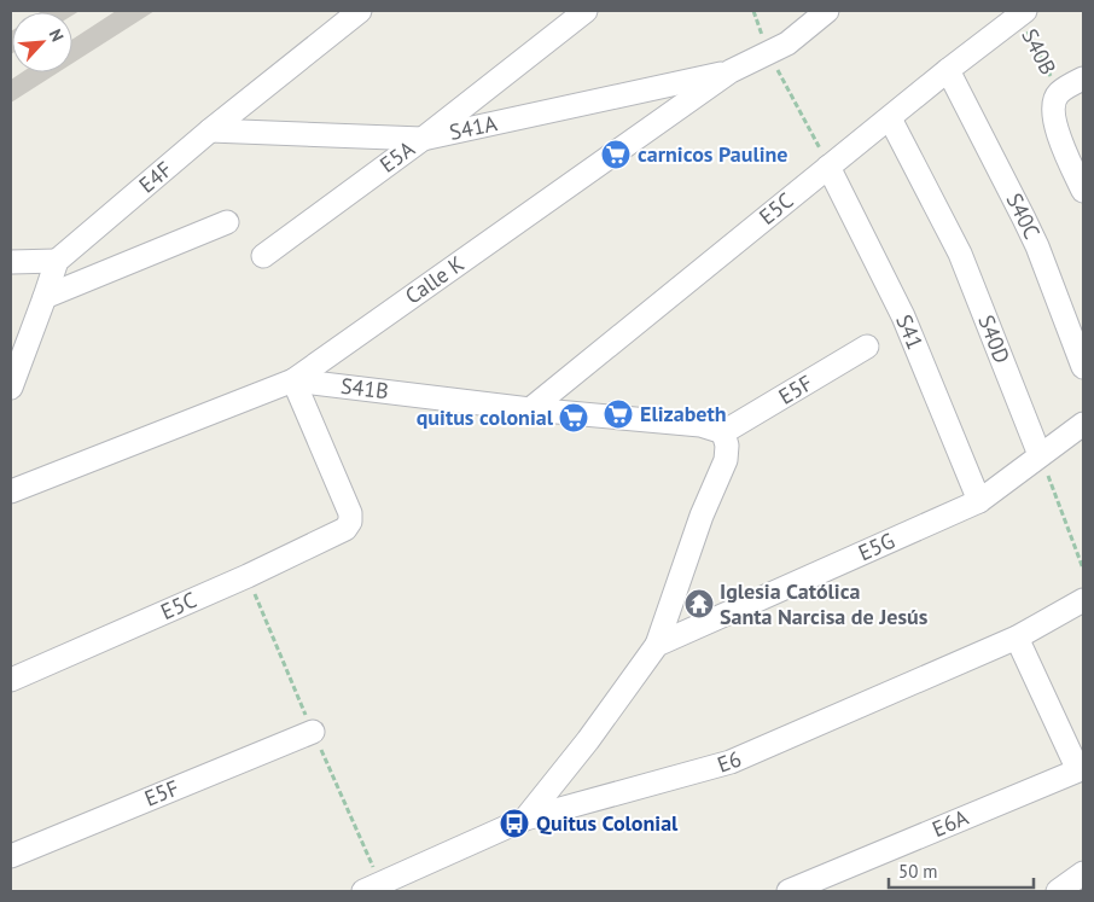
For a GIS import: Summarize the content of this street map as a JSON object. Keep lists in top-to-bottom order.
{
  "streets": {
    "street": [
      "S40B",
      "S41A",
      "E5A",
      "E4F",
      "E5C",
      "S40C",
      "Calle K",
      "S41",
      "S40D",
      "S41B",
      "E5F",
      "E5G",
      "E6",
      "E6A"
    ]
  },
  "crossings": [
    ["S40B", "E5C"],
    ["S41A", "E5A"],
    ["S41A", "E4F"],
    ["S41A", "Calle K"],
    ["E5C", "S40C"],
    ["E5C", "Calle K"],
    ["E5C", "S41"],
    ["E5C", "S40D"],
    ["E5C", "S41B"],
    ["Calle K", "S41B"],
    ["S41", "E5G"],
    ["S40D", "E5G"],
    ["S41B", "E5F"],
    ["E5G", "E6"],
    ["E6", "E6A"]
  ],
  "places": {
    "supermarket": ["carnicos Pauline", "Elizabeth", "quitus colonial"],
    "temple": ["Iglesia Católica Santa Narcisa de Jesús"],
    "bus stop": ["Quitus Colonial"]
  },
  "scale_bar": "50 m",
  "north": "top right"
}
